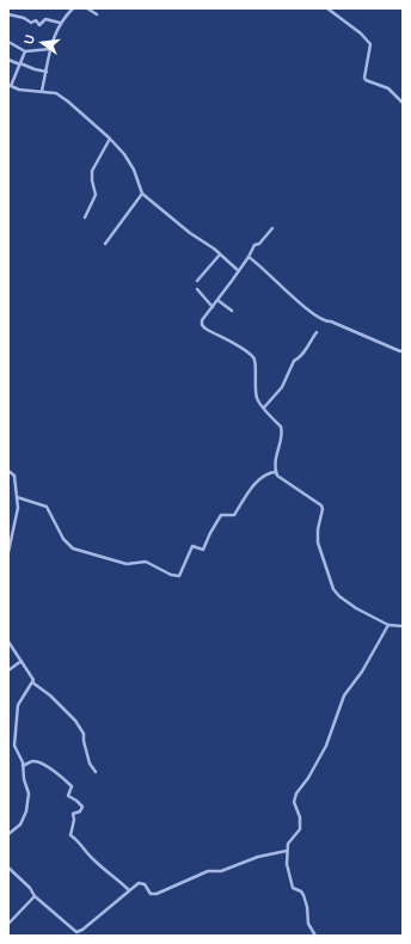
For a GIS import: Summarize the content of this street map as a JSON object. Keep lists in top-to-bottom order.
{
  "north": "left"
}
